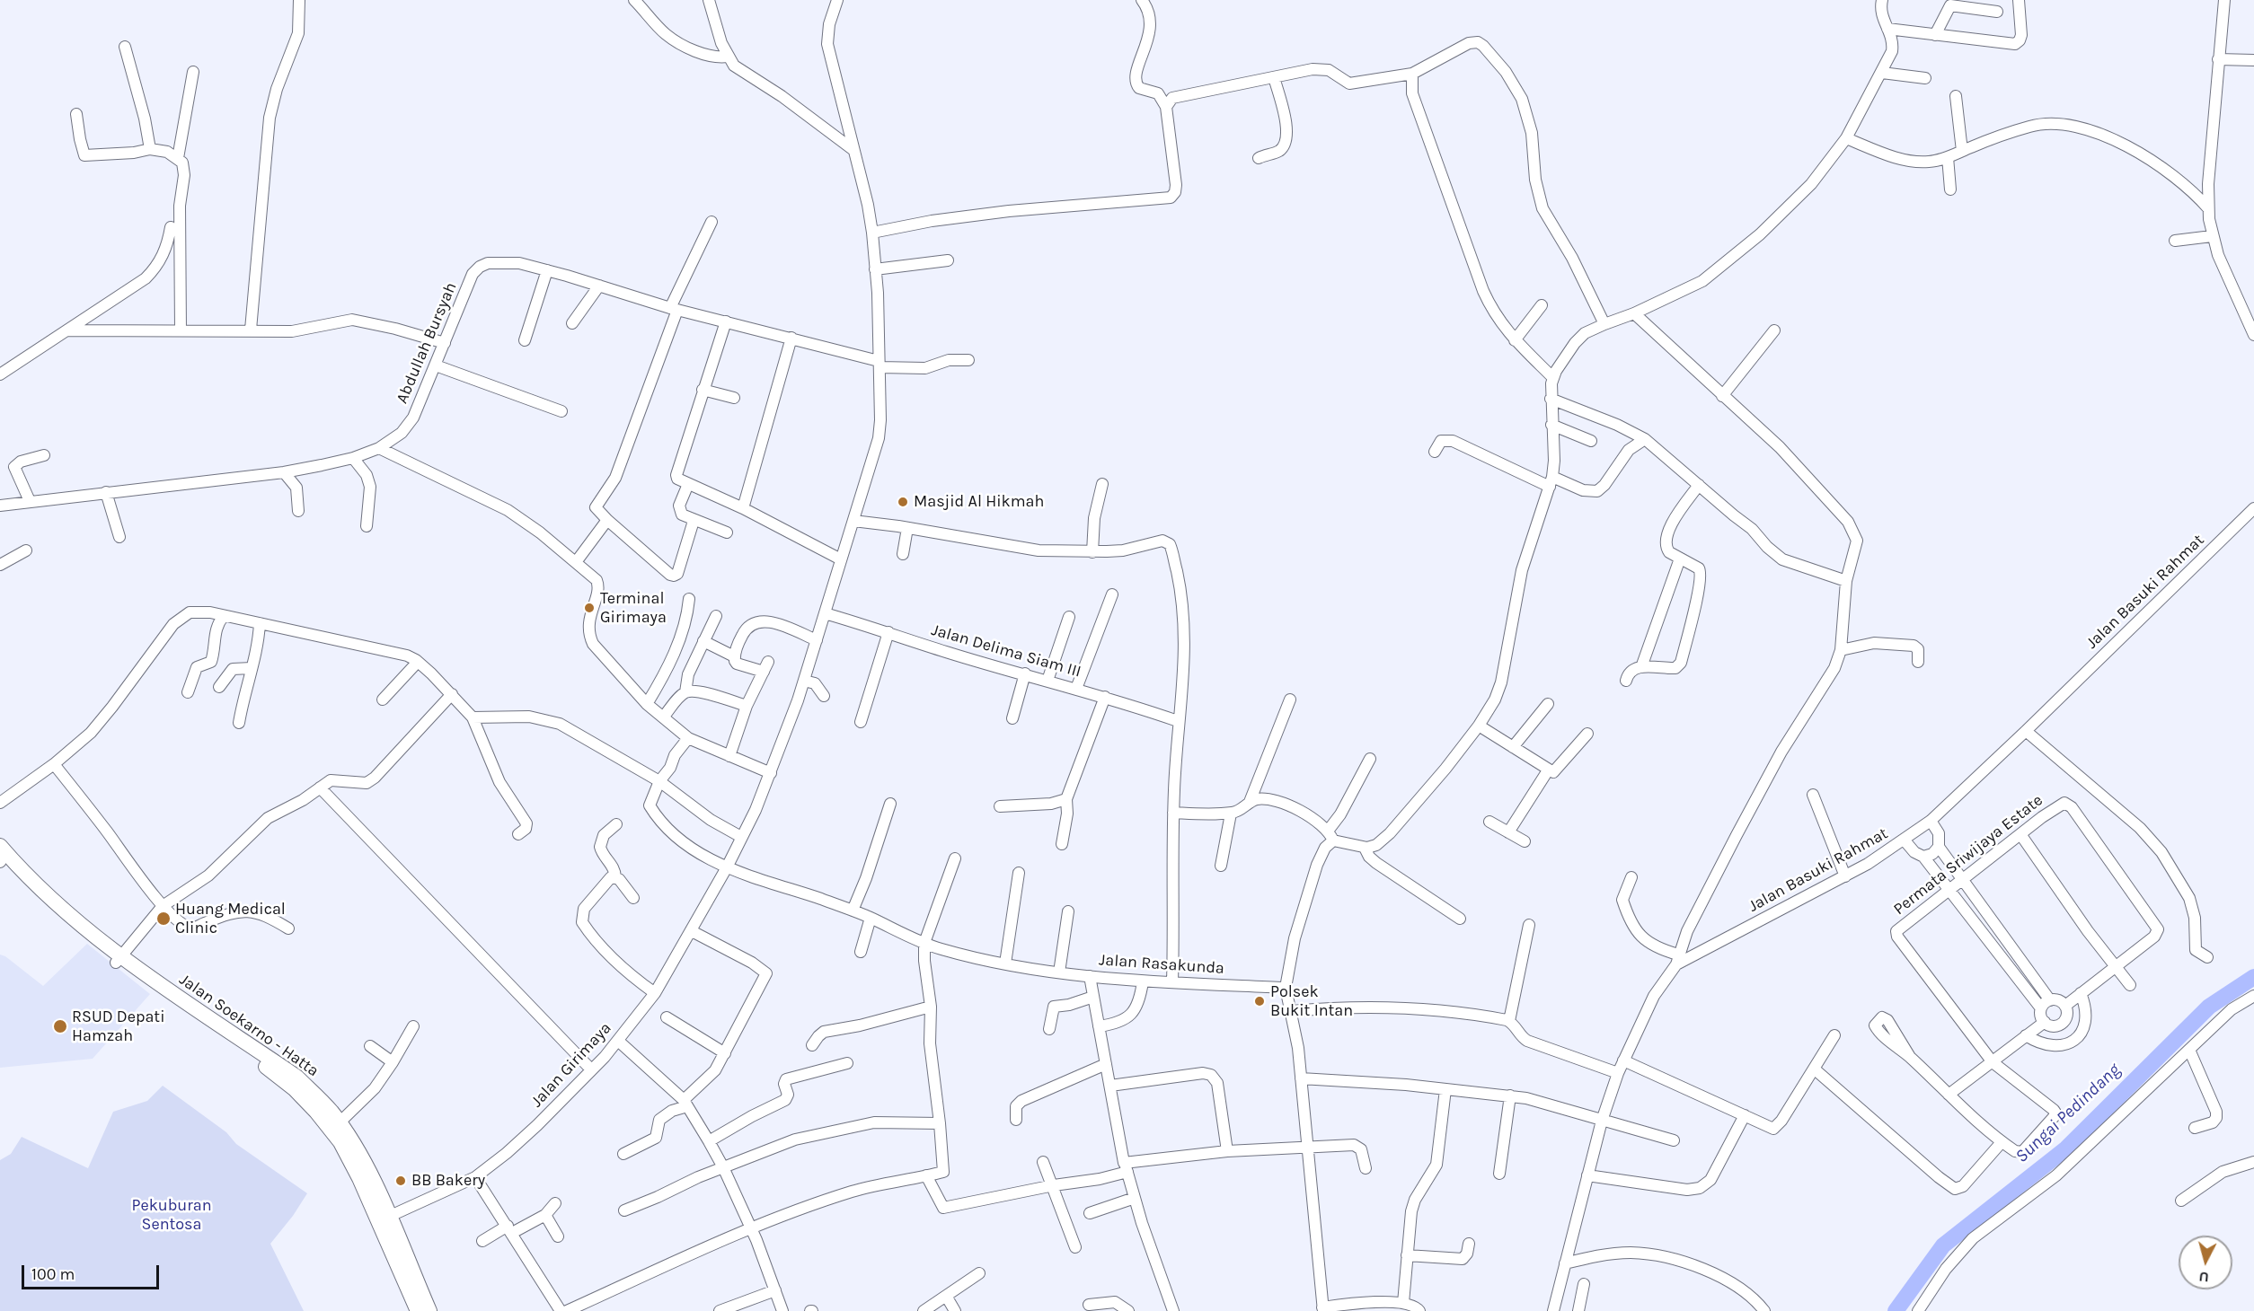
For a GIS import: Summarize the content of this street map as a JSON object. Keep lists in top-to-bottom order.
{
  "streets": {
    "highway": ["Jalan Soekarno - Hatta"],
    "street": [
      "Abdullah Bursyah",
      "Jalan Basuki Rahmat",
      "Jalan Delima Siam III",
      "Permata Sriwijaya Estate",
      "Jalan Rasakunda",
      "Jalan Girimaya"
    ]
  },
  "crossings": [
    ["Abdullah Bursyah", "Jalan Girimaya"],
    ["Jalan Delima Siam III", "Jalan Girimaya"],
    ["Jalan Rasakunda", "Jalan Girimaya"],
    ["Jalan Soekarno - Hatta", "Jalan Girimaya"]
  ],
  "water": ["Sungai Pedindang"],
  "parks": ["Pekuburan Sentosa"],
  "places": [
    "Masjid Al Hikmah",
    "Terminal Girimaya",
    "Huang Medical Clinic",
    "Polsek Bukit Intan",
    "RSUD Depati Hamzah",
    "BB Bakery"
  ],
  "scale_bar": "100 m",
  "north": "bottom"
}
